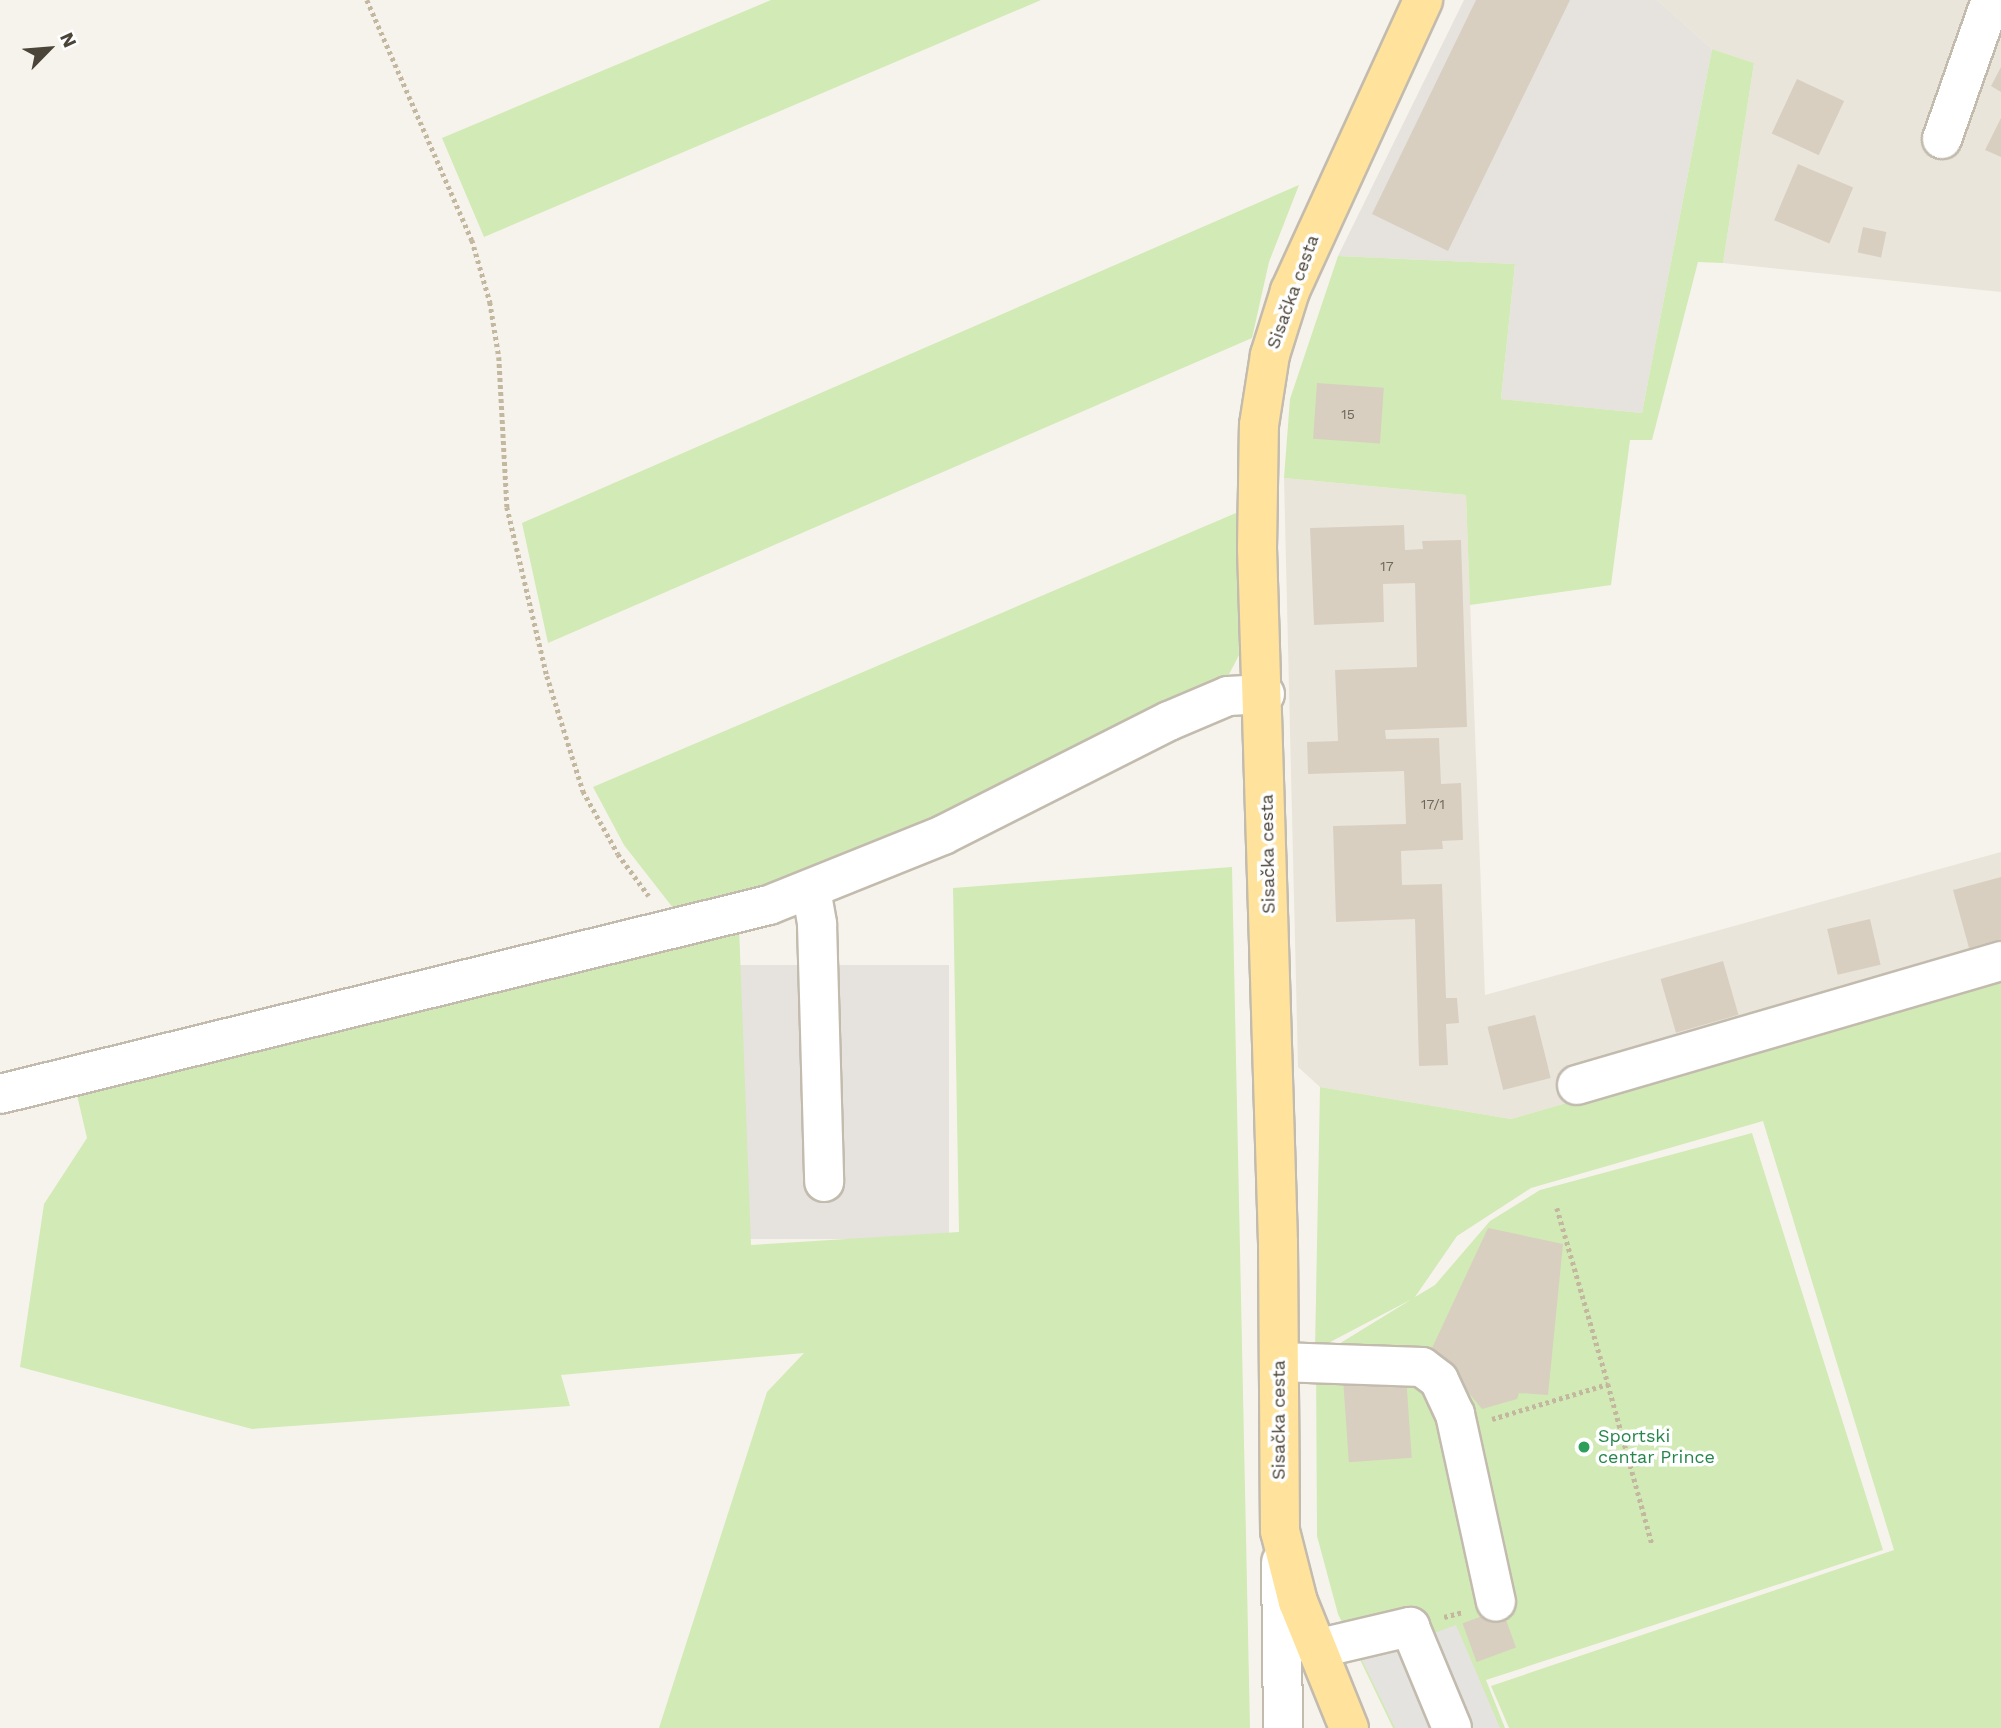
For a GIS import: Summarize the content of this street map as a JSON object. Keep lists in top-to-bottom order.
{
  "streets": {
    "main road": ["Sisačka cesta"]
  },
  "places": ["Sportski centar Prince"],
  "house_numbers": ["15", "17", "17/1"],
  "north": "top right"
}
